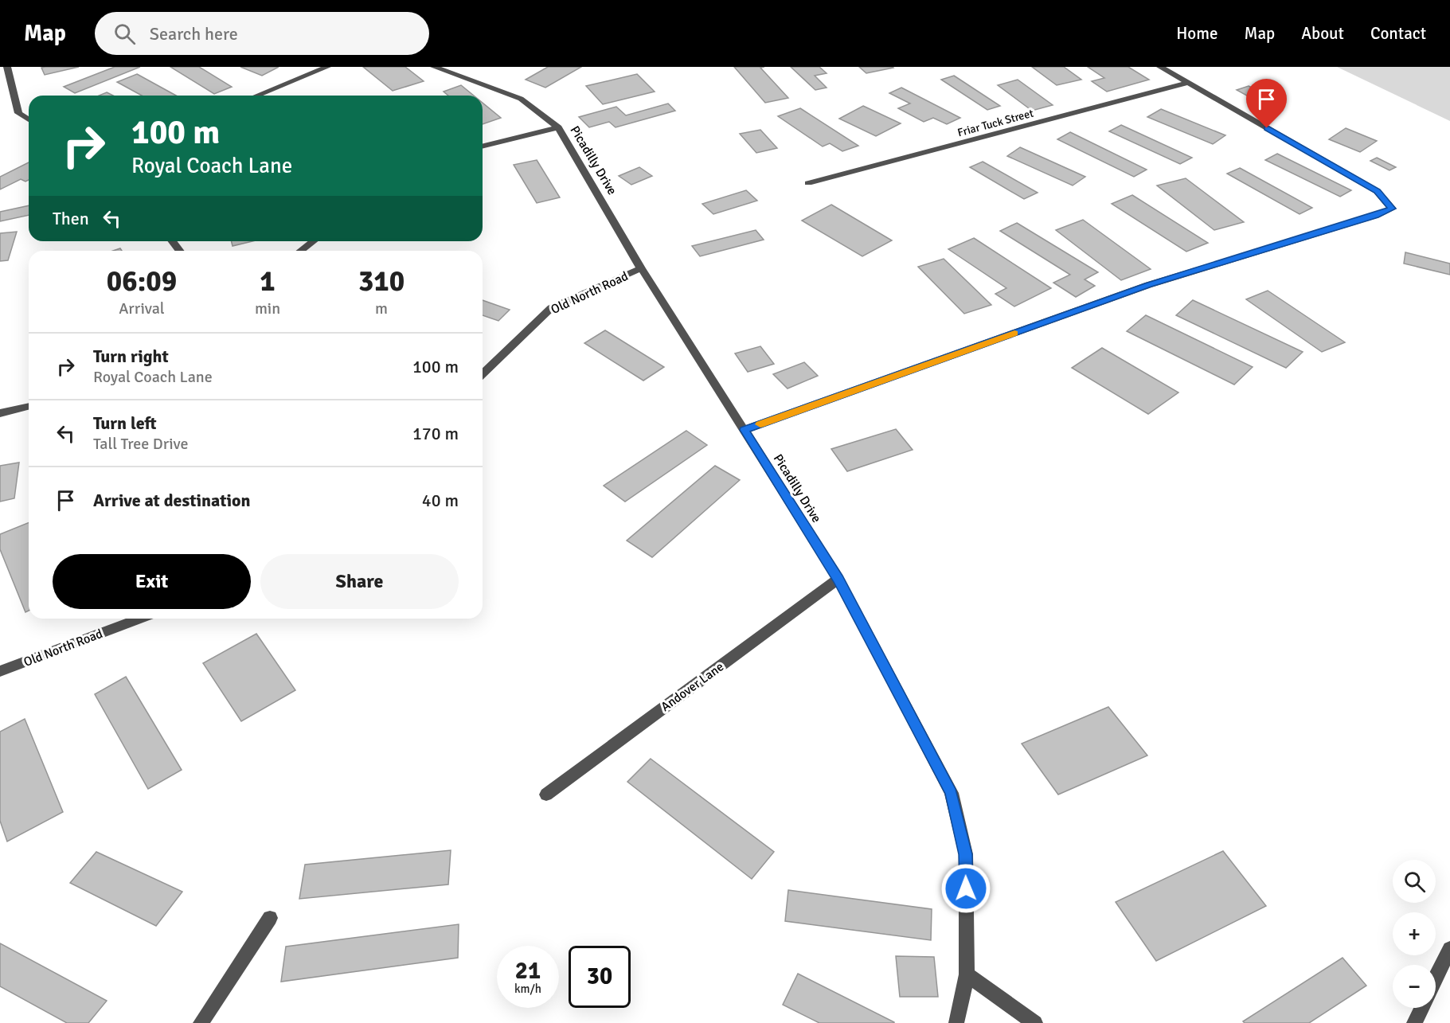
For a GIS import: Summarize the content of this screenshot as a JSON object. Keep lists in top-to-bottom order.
{
  "streets": {
    "street": [
      "Friar Tuck Street",
      "Picadilly Drive",
      "Old North Road",
      "Andover Lane"
    ]
  },
  "crossings": [
    ["Picadilly Drive", "Old North Road"],
    ["Picadilly Drive", "Andover Lane"]
  ],
  "page": {
    "header": "Map",
    "search": "Search here",
    "nav": [
      "Home",
      "Map",
      "About",
      "Contact"
    ],
    "turn": ["100 m", "Royal Coach Lane"],
    "then": "Then",
    "eta": [
      "06:09",
      "Arrival",
      "1",
      "min",
      "310",
      "m"
    ],
    "list": [
      {
        "name": "Turn right",
        "note": "Royal Coach Lane",
        "value": "100 m"
      },
      {
        "name": "Turn left",
        "note": "Tall Tree Drive",
        "value": "170 m"
      },
      {
        "name": "Arrive at destination",
        "value": "40 m"
      }
    ],
    "buttons": ["Exit", "Share"],
    "map_buttons": ["+", "−"],
    "speed": "21 km/h",
    "limit": "30"
  }
}
